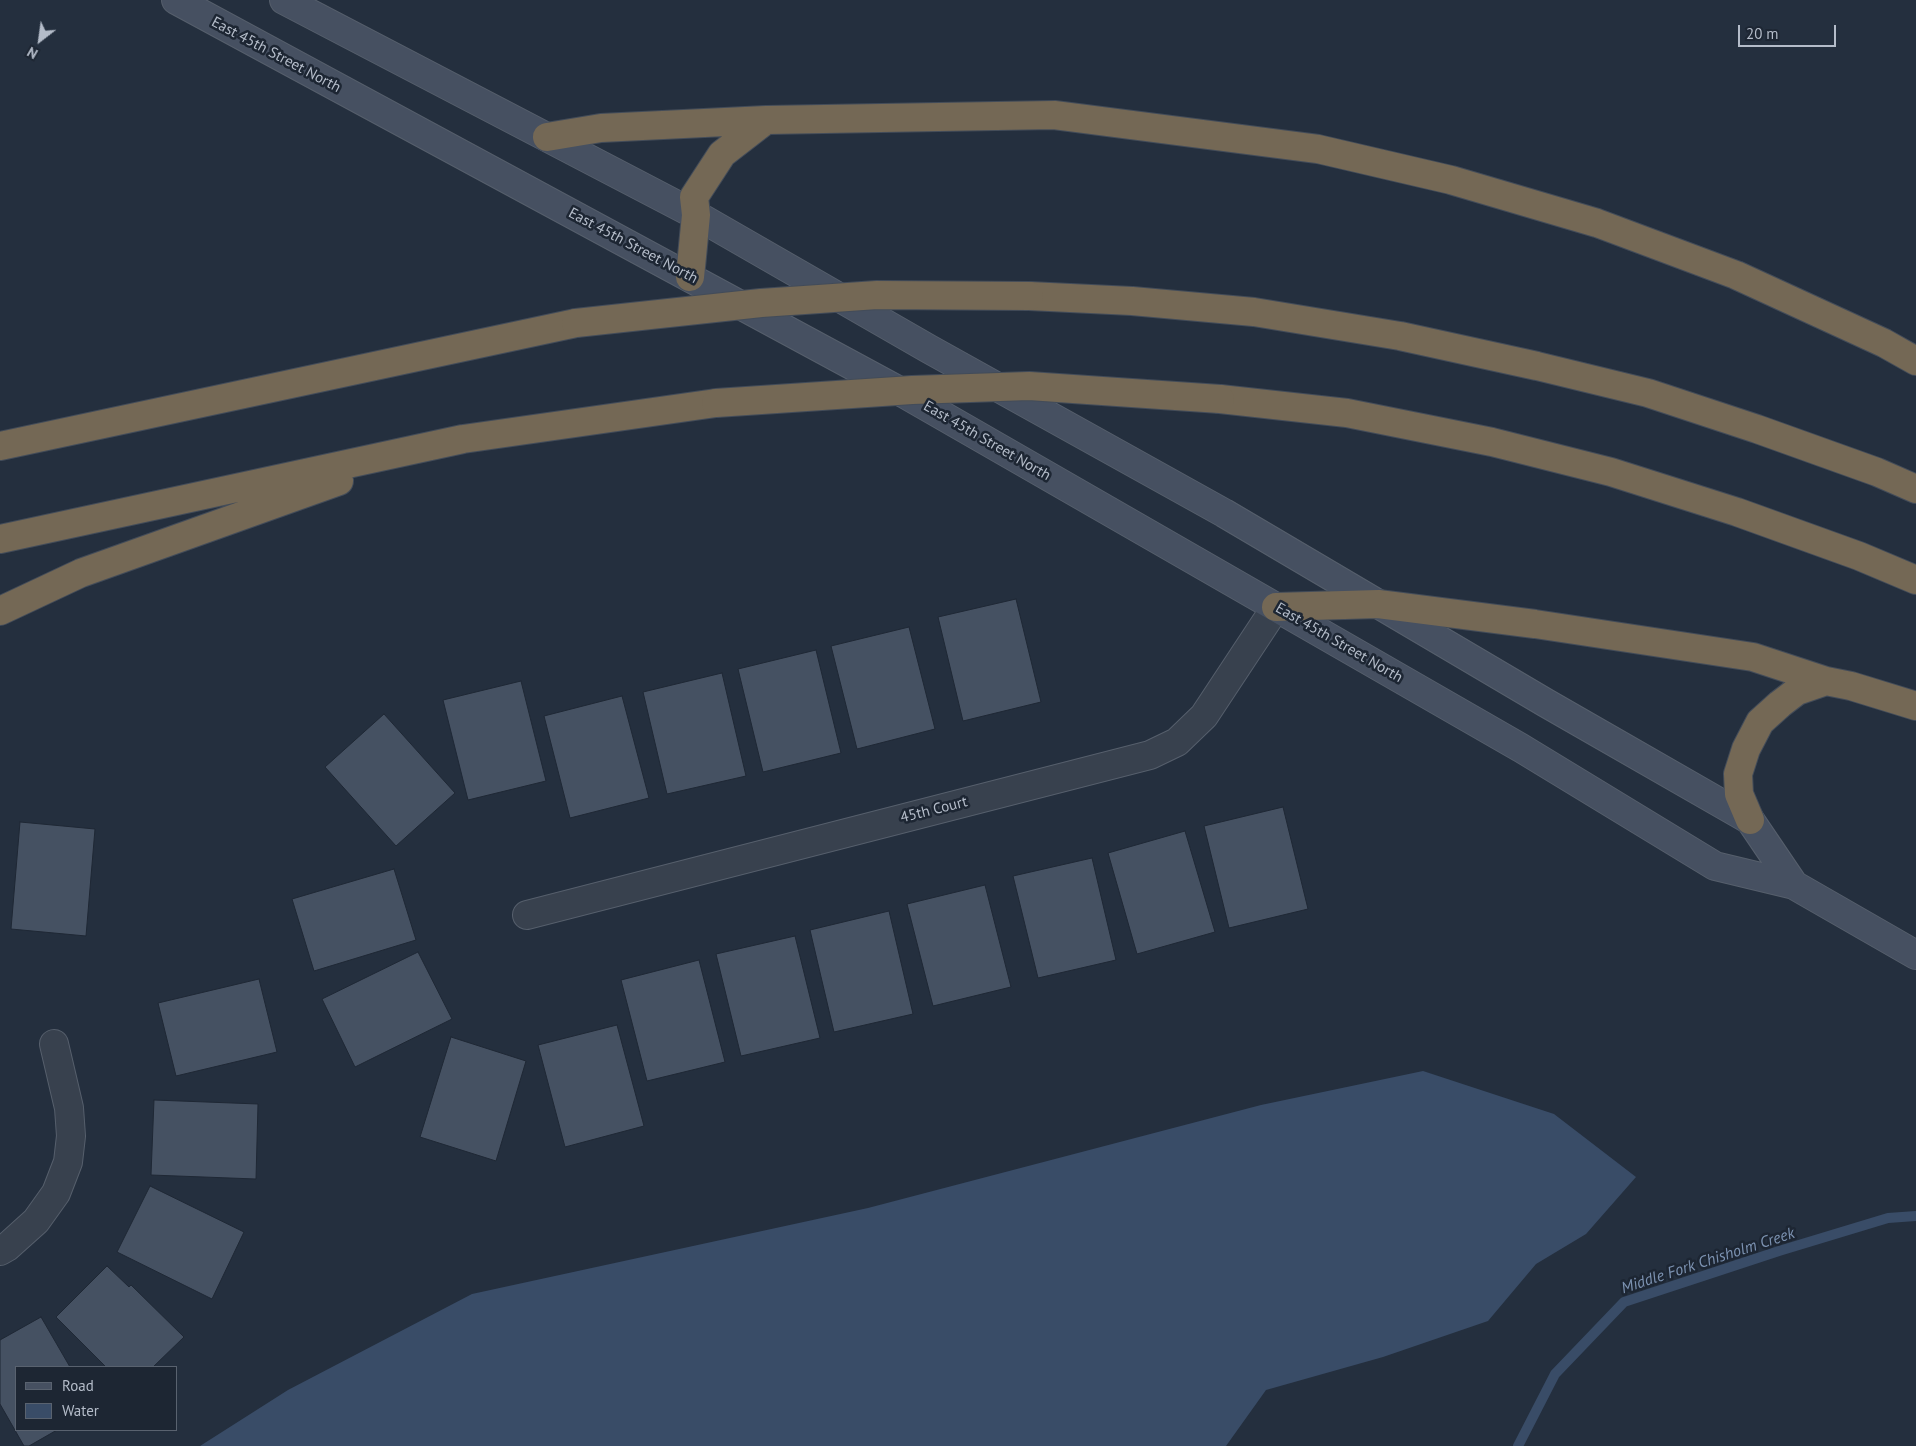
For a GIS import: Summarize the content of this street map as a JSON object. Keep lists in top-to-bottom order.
{
  "streets": {
    "street": ["East 45th Street North", "45th Court"]
  },
  "crossings": [
    ["East 45th Street North", "45th Court"]
  ],
  "water": ["Middle Fork Chisholm Creek"],
  "legend": ["Road", "Water"],
  "scale_bar": "20 m",
  "north": "bottom left"
}
